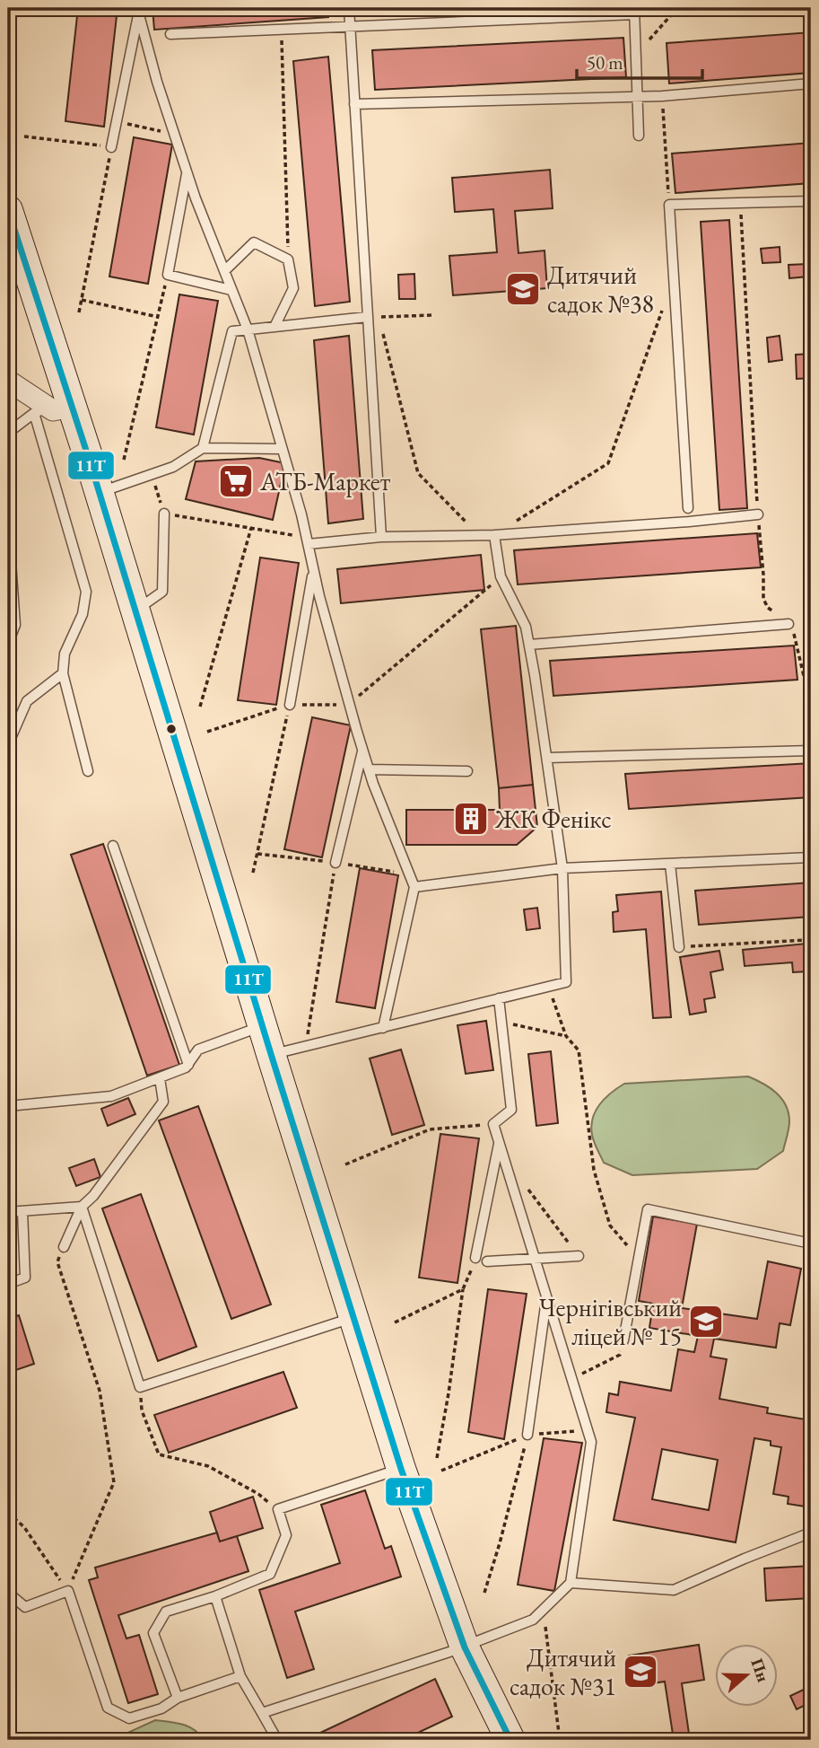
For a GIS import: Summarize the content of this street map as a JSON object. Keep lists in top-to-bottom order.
{
  "places": {
    "school or university": ["Дитячий садок №38", "Чернігівський ліцей № 15", "Дитячий садок №31"],
    "supermarket": ["АТБ-Маркет"],
    "building": ["ЖК Фенікс"]
  },
  "lines": ["transit line 11Т"],
  "scale_bar": "50 m",
  "north": "right"
}
